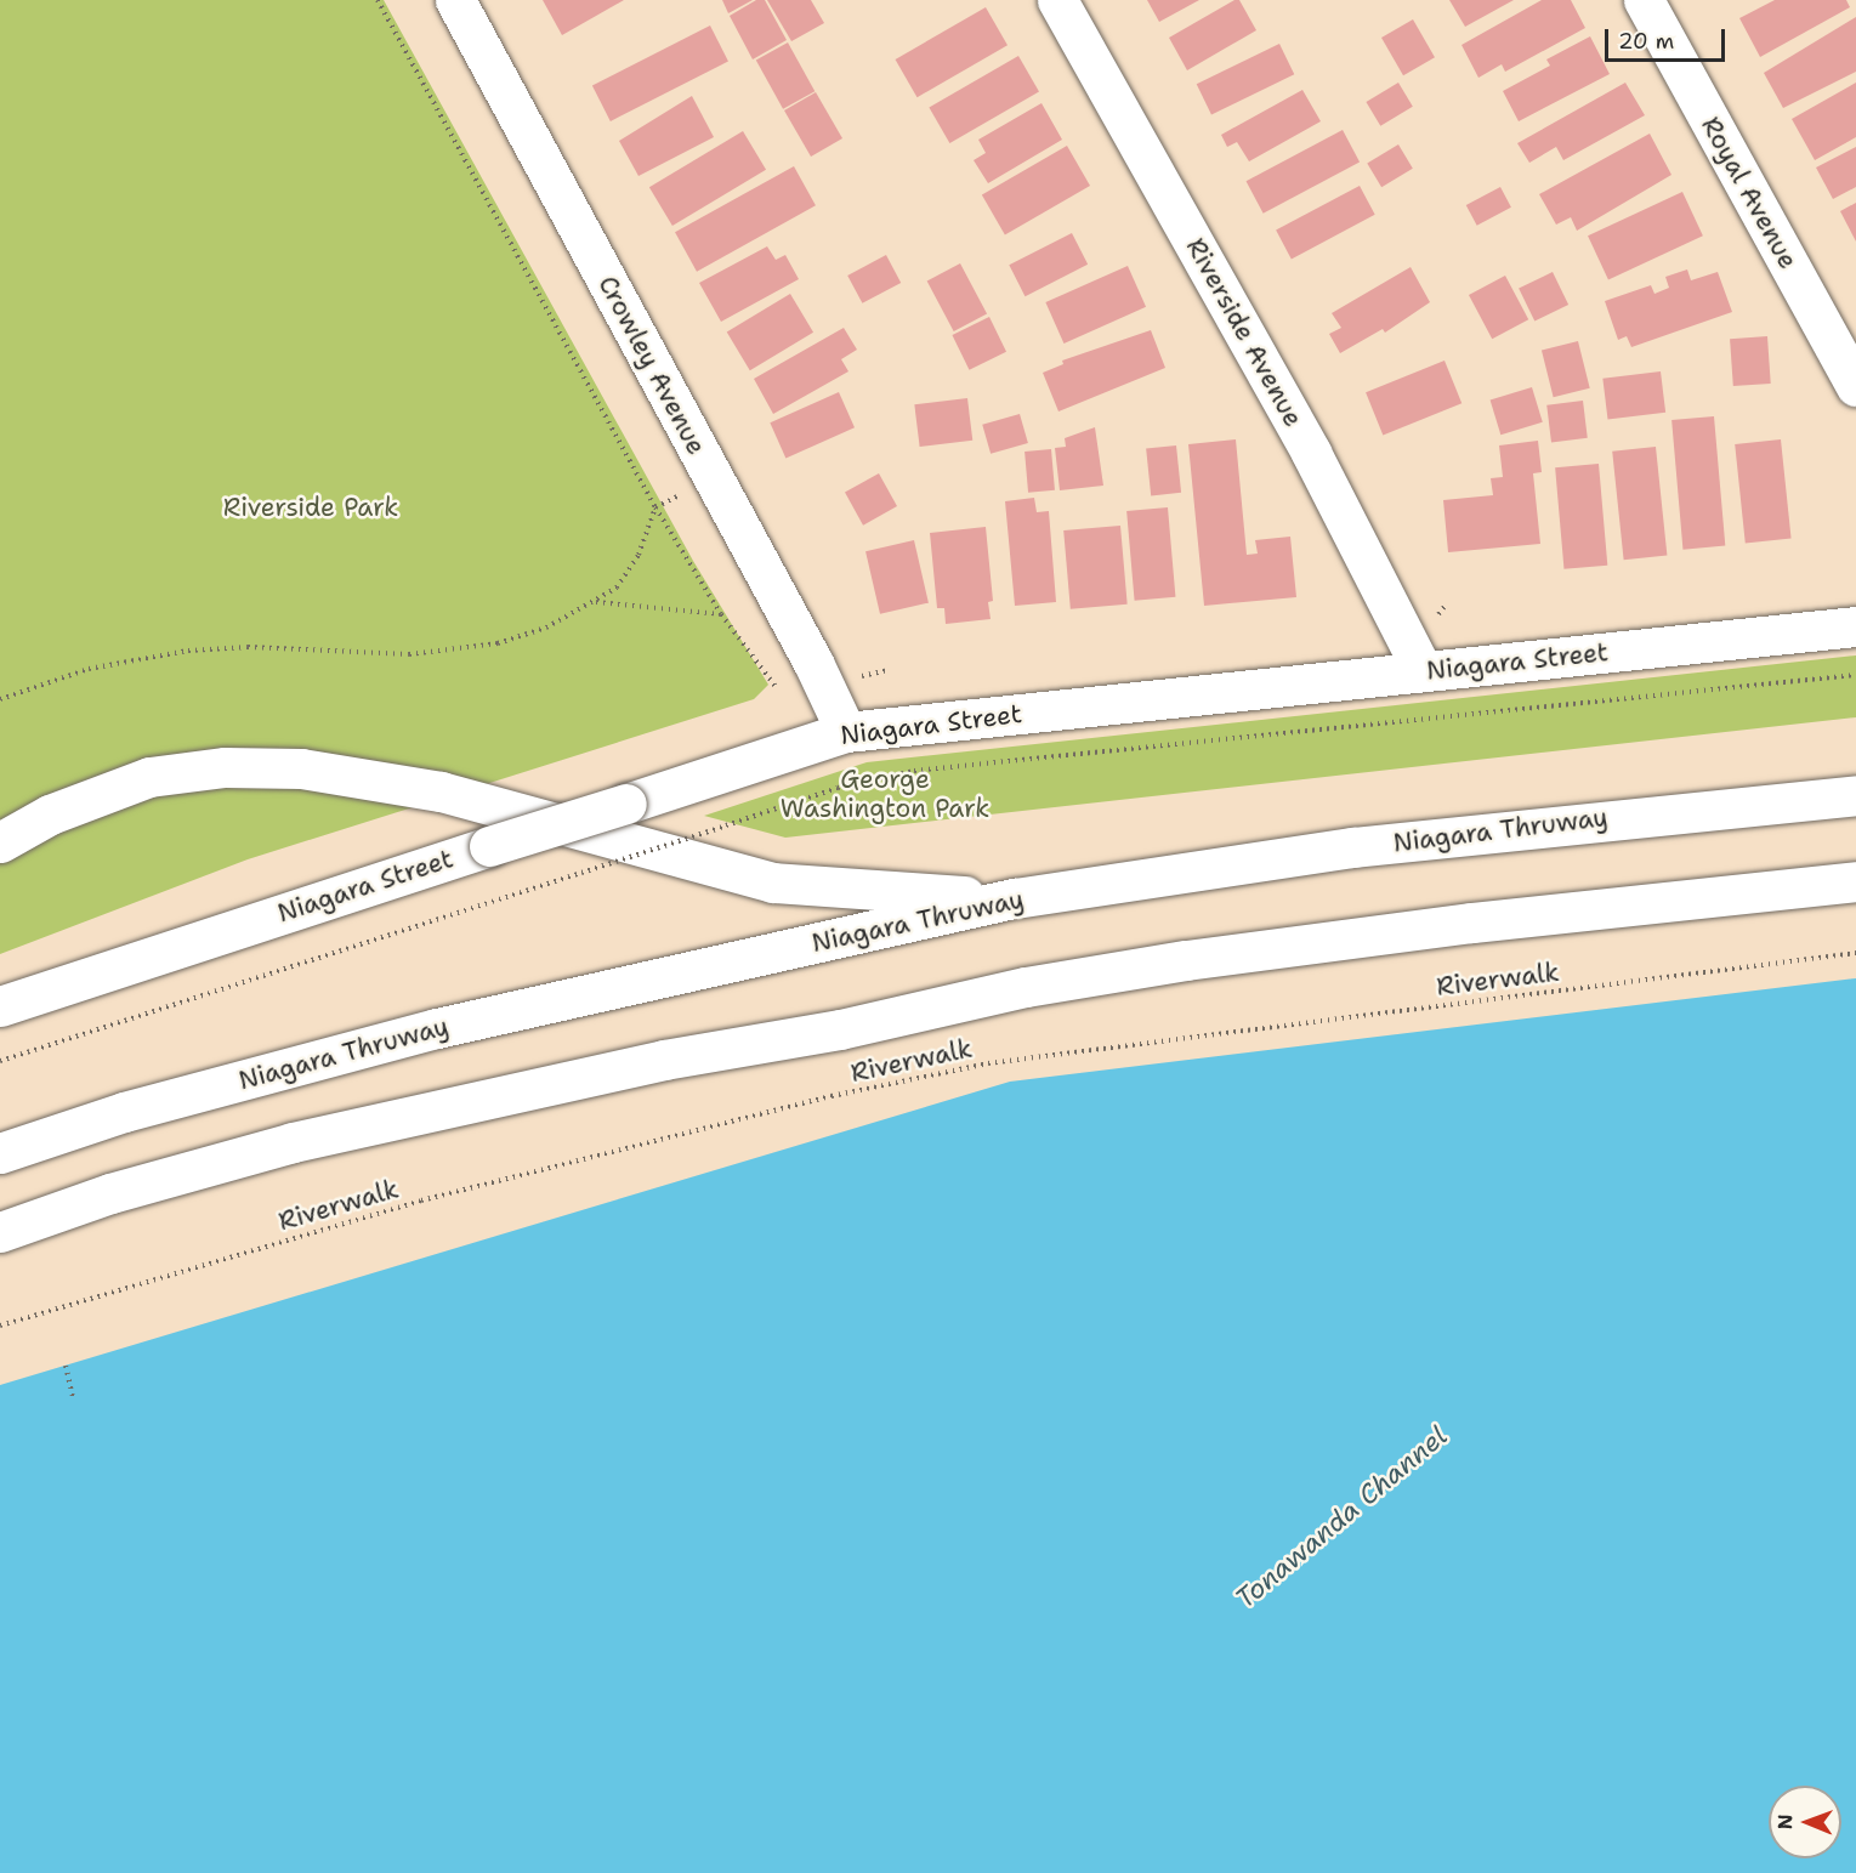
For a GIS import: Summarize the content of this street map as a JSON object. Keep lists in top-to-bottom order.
{
  "streets": {
    "main road": [
      "Royal Avenue",
      "Riverside Avenue",
      "Crowley Avenue",
      "Niagara Street",
      "Niagara Thruway"
    ],
    "path": ["Riverwalk"]
  },
  "crossings": [
    ["Riverside Avenue", "Niagara Street"],
    ["Crowley Avenue", "Niagara Street"]
  ],
  "water": ["Tonawanda Channel"],
  "parks": ["Riverside Park", "George Washington Park"],
  "scale_bar": "20 m",
  "north": "left"
}
